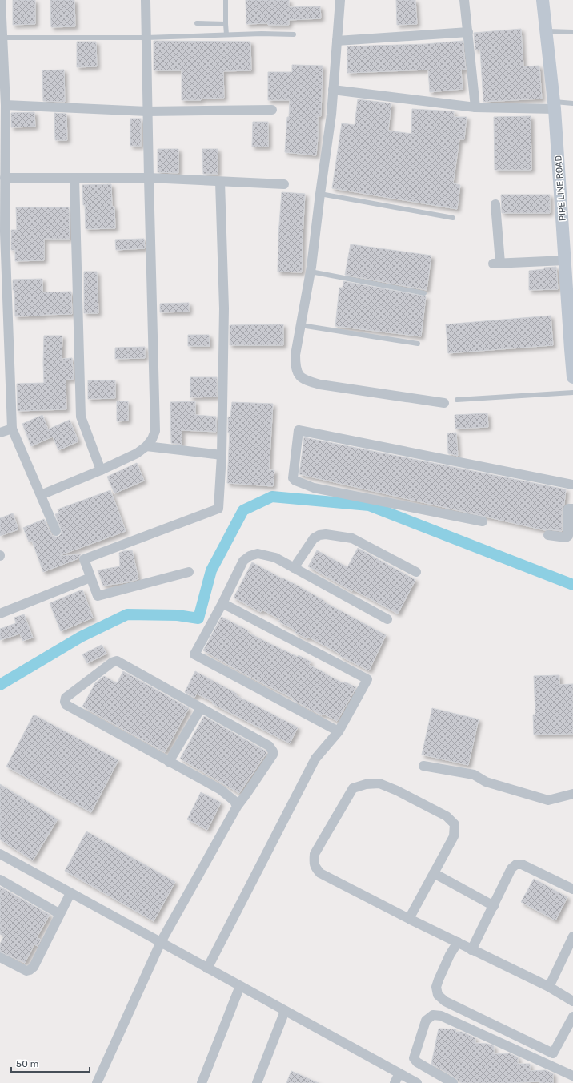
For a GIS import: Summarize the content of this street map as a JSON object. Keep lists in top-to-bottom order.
{
  "streets": {
    "street": ["PIPE LINE ROAD"]
  },
  "scale_bar": "50 m"
}
